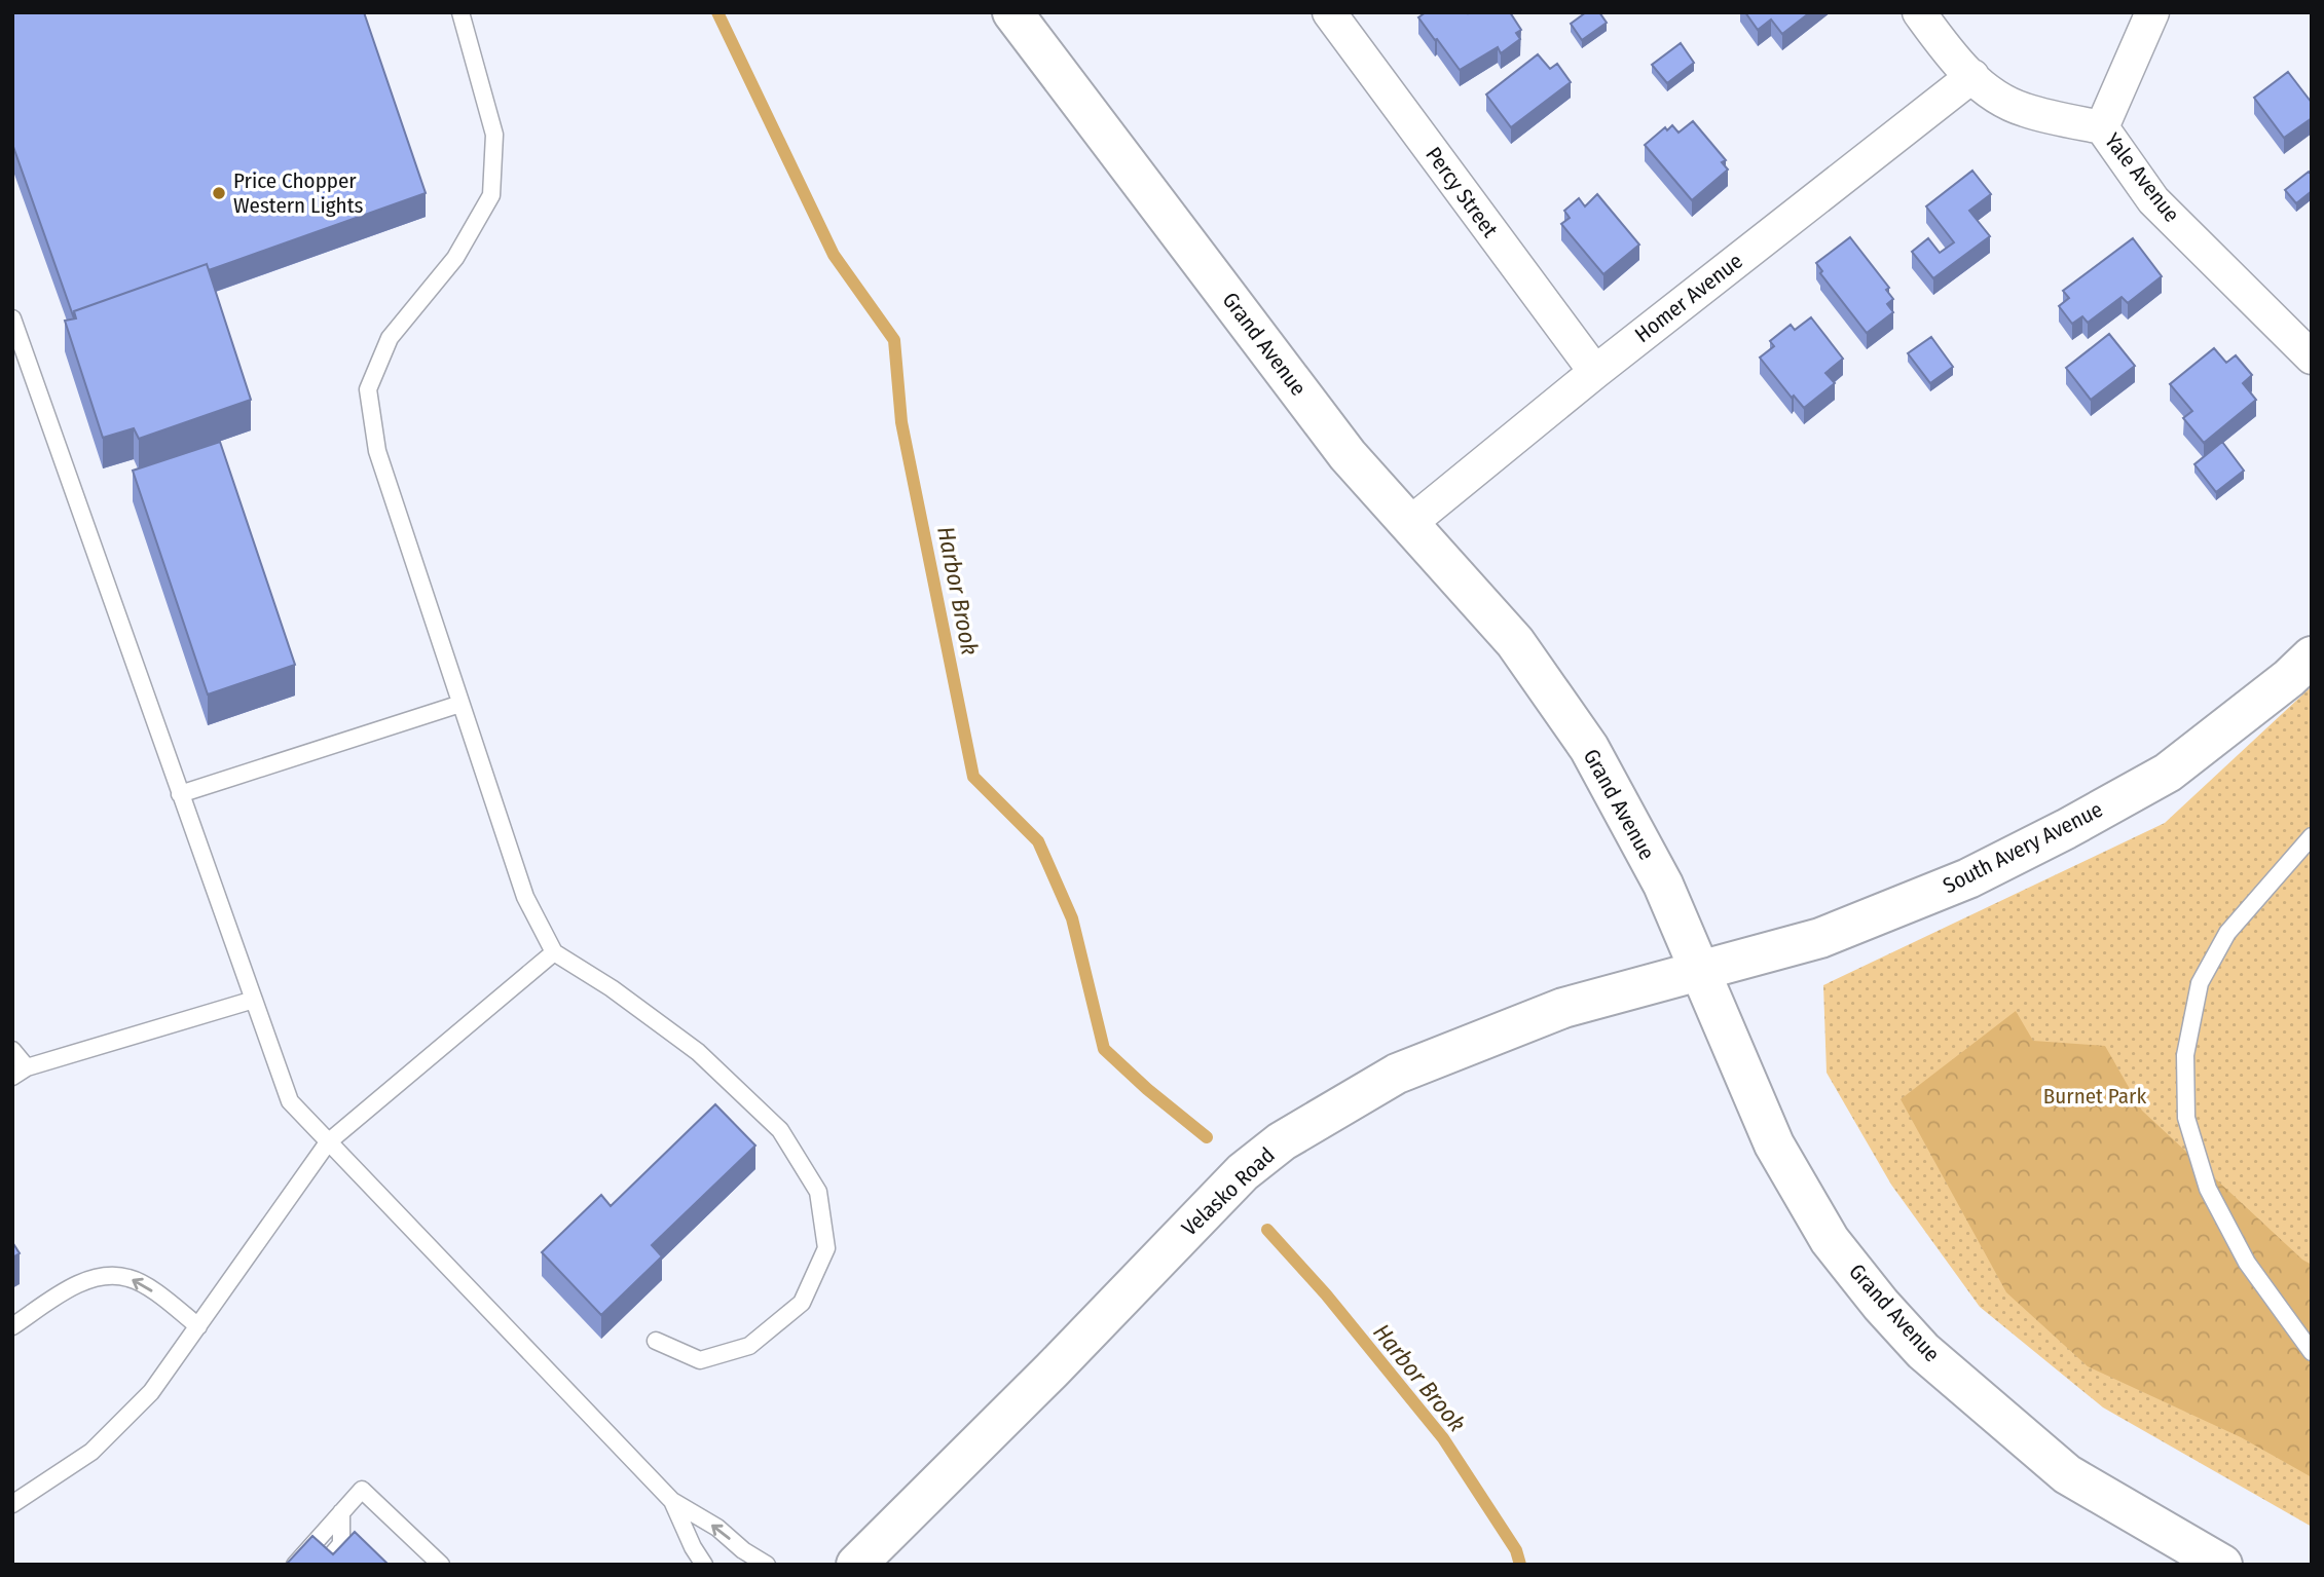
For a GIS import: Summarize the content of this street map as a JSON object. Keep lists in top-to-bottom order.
{
  "streets": {
    "street": [
      "Yale Avenue",
      "Percy Street",
      "Homer Avenue",
      "Grand Avenue",
      "South Avery Avenue",
      "Velasko Road"
    ]
  },
  "crossings": [
    ["Yale Avenue", "Homer Avenue"],
    ["Percy Street", "Homer Avenue"],
    ["Homer Avenue", "Grand Avenue"],
    ["Grand Avenue", "South Avery Avenue"],
    ["Grand Avenue", "Velasko Road"],
    ["South Avery Avenue", "Velasko Road"]
  ],
  "water": ["Harbor Brook"],
  "parks": ["Burnet Park"],
  "places": ["Price Chopper Western Lights"]
}
